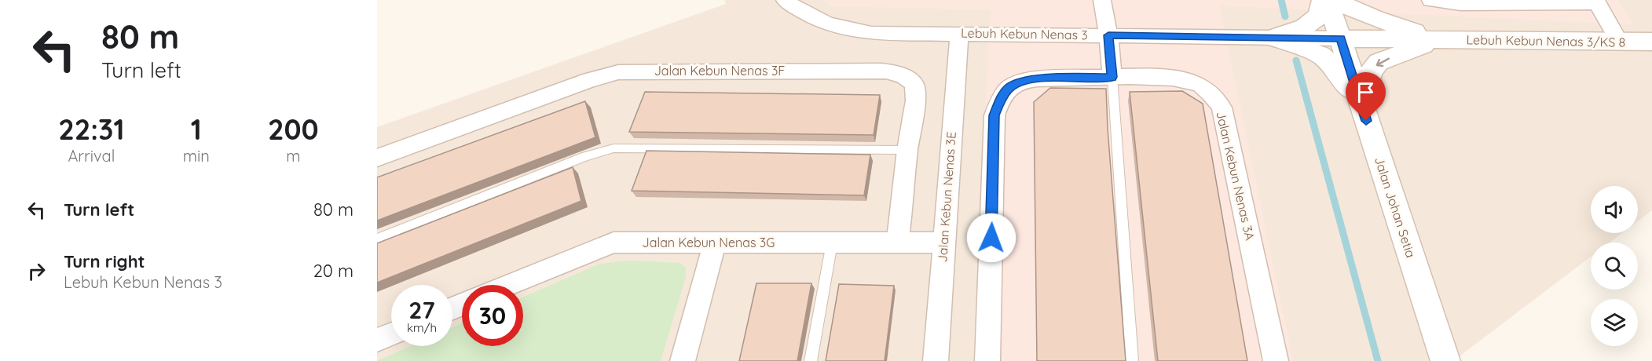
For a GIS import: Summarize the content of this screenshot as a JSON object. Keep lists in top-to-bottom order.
{
  "streets": {
    "main road": ["Lebuh Kebun Nenas 3", "Lebuh Kebun Nenas 3/KS 8", "Jalan Johan Setia"],
    "street": [
      "Jalan Kebun Nenas 3F",
      "Jalan Kebun Nenas 3A",
      "Jalan Kebun Nenas 3E",
      "Jalan Kebun Nenas 3G"
    ]
  },
  "crossings": [
    ["Lebuh Kebun Nenas 3", "Lebuh Kebun Nenas 3/KS 8"],
    ["Lebuh Kebun Nenas 3", "Jalan Kebun Nenas 3E"],
    ["Lebuh Kebun Nenas 3", "Jalan Johan Setia"],
    ["Jalan Kebun Nenas 3F", "Jalan Kebun Nenas 3G"],
    ["Jalan Kebun Nenas 3E", "Jalan Kebun Nenas 3G"]
  ],
  "page": {
    "turn": ["80 m", "Turn left"],
    "eta": [
      "22:31",
      "Arrival",
      "1",
      "min",
      "200",
      "m"
    ],
    "list": [
      {
        "name": "Turn left",
        "value": "80 m"
      },
      {
        "name": "Turn right",
        "note": "Lebuh Kebun Nenas 3",
        "value": "20 m"
      }
    ],
    "speed": "27 km/h",
    "limit": "30"
  }
}
